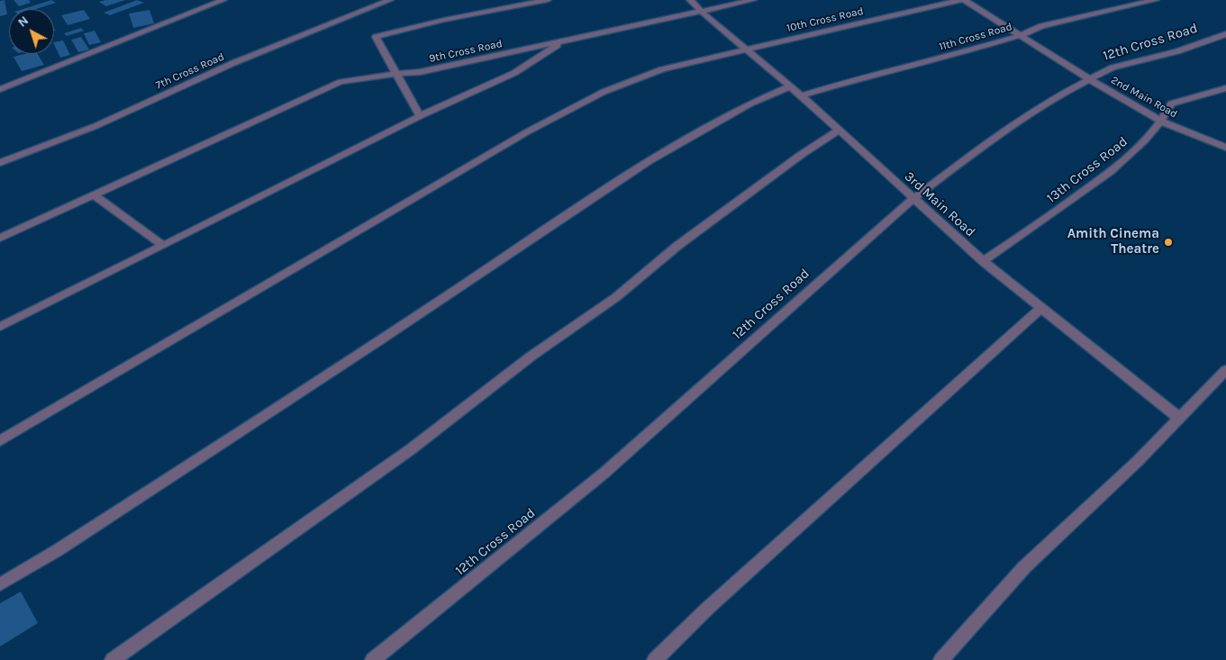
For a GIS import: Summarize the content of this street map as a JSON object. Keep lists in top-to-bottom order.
{
  "streets": {
    "street": [
      "10th Cross Road",
      "11th Cross Road",
      "12th Cross Road",
      "9th Cross Road",
      "7th Cross Road",
      "2nd Main Road",
      "13th Cross Road",
      "3rd Main Road"
    ]
  },
  "crossings": [
    ["10th Cross Road", "3rd Main Road"],
    ["11th Cross Road", "2nd Main Road"],
    ["11th Cross Road", "3rd Main Road"],
    ["12th Cross Road", "2nd Main Road"],
    ["12th Cross Road", "3rd Main Road"],
    ["9th Cross Road", "3rd Main Road"],
    ["2nd Main Road", "13th Cross Road"],
    ["13th Cross Road", "3rd Main Road"]
  ],
  "places": ["Amith Cinema Theatre"],
  "north": "top left"
}
